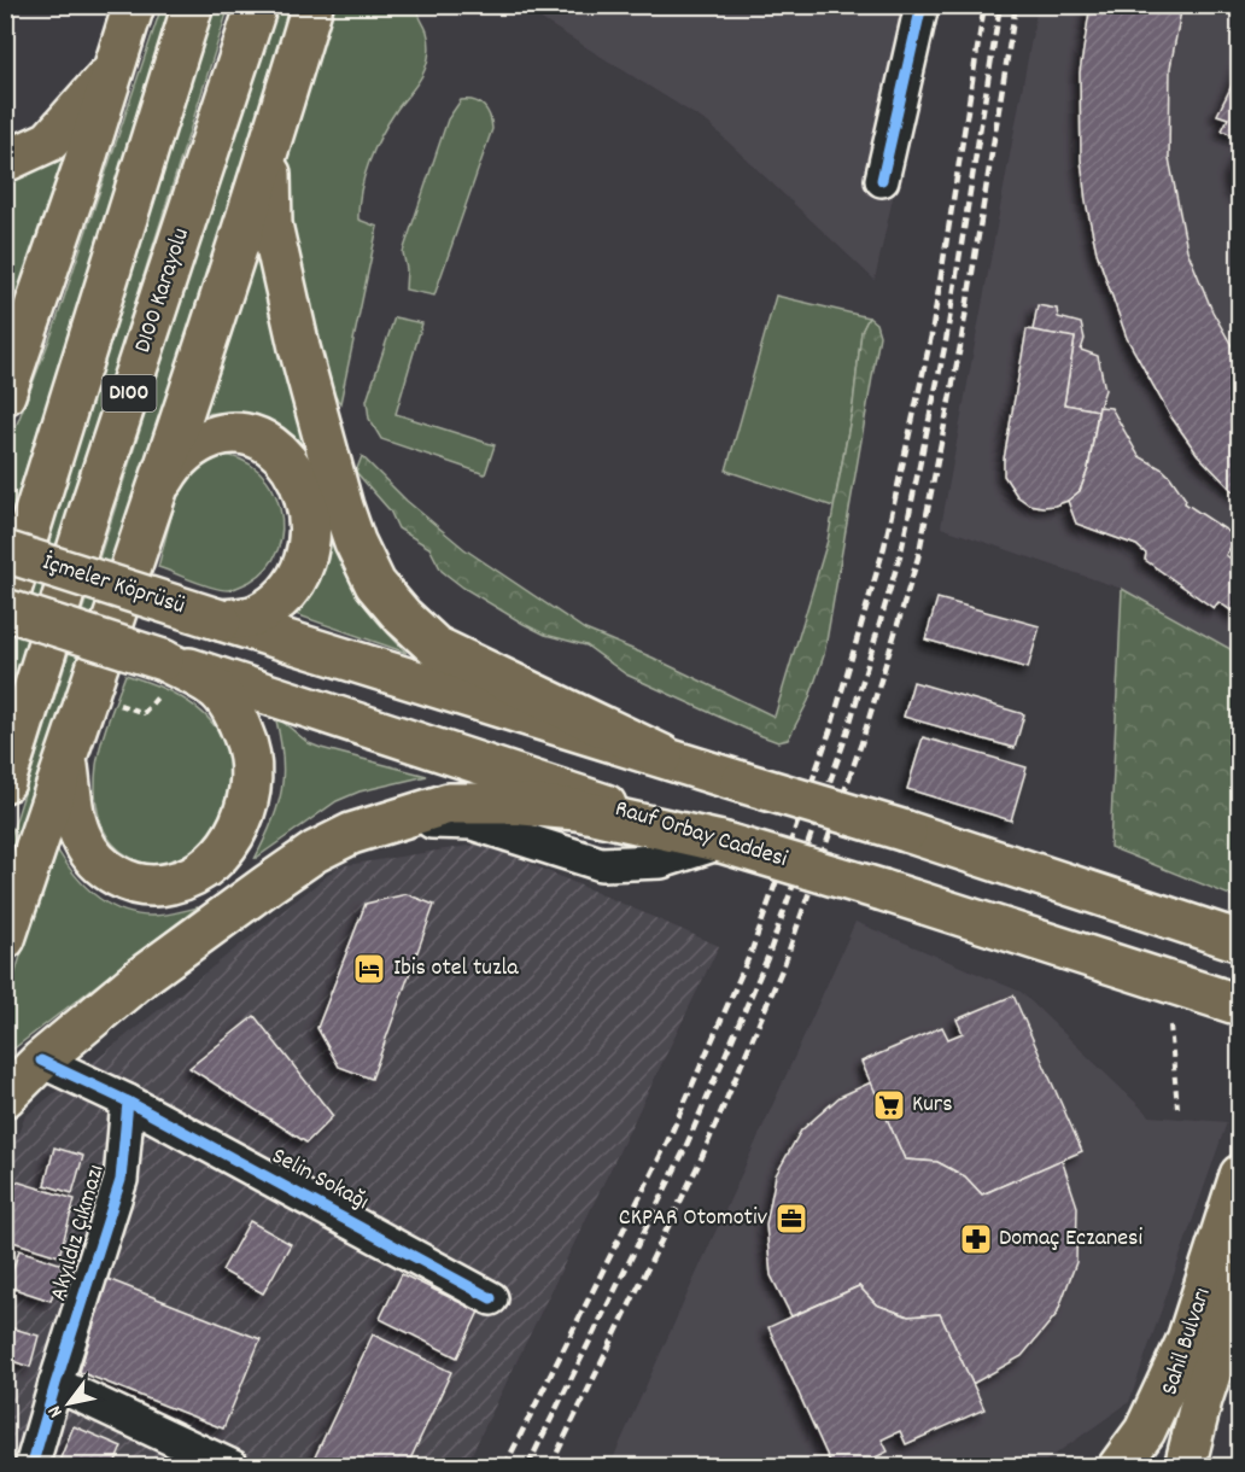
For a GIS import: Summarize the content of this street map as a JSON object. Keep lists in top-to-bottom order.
{
  "streets": {
    "main road": [
      "D100 Karayolu",
      "D100",
      "İçmeler Köprüsü",
      "Rauf Orbay Caddesi",
      "Sahil Bulvarı"
    ],
    "street": ["Selin Sokağı", "Akyıldız Çıkmazı"]
  },
  "crossings": [
    ["Selin Sokağı", "Akyıldız Çıkmazı"]
  ],
  "places": {
    "hotel": ["Ibis otel tuzla"],
    "supermarket": ["Kurs"],
    "office": ["CKPAR Otomotiv"],
    "pharmacy": ["Domaç Eczanesi"]
  },
  "north": "bottom left"
}
